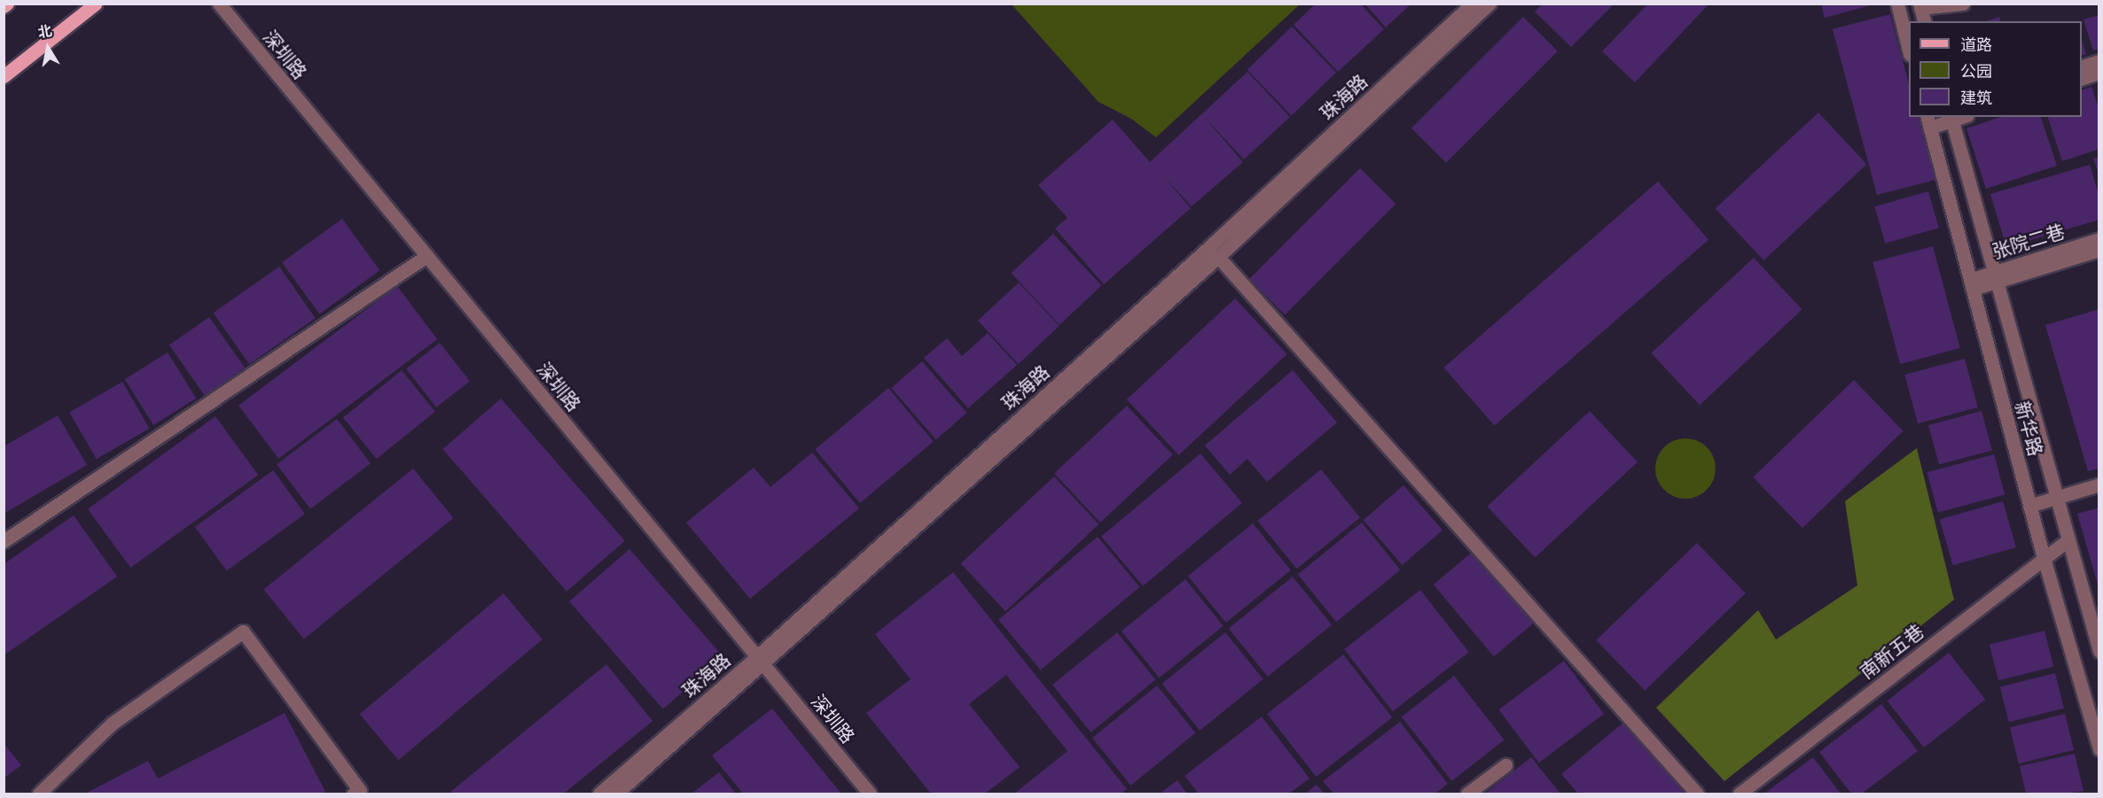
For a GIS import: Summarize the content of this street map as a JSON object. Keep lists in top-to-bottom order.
{
  "streets": {
    "street": [
      "深圳路",
      "珠海路",
      "张院二巷",
      "新华路",
      "南新五巷"
    ]
  },
  "crossings": [
    ["深圳路", "珠海路"],
    ["张院二巷", "新华路"],
    ["新华路", "南新五巷"]
  ],
  "legend": ["道路", "公园", "建筑"],
  "north": "top"
}
